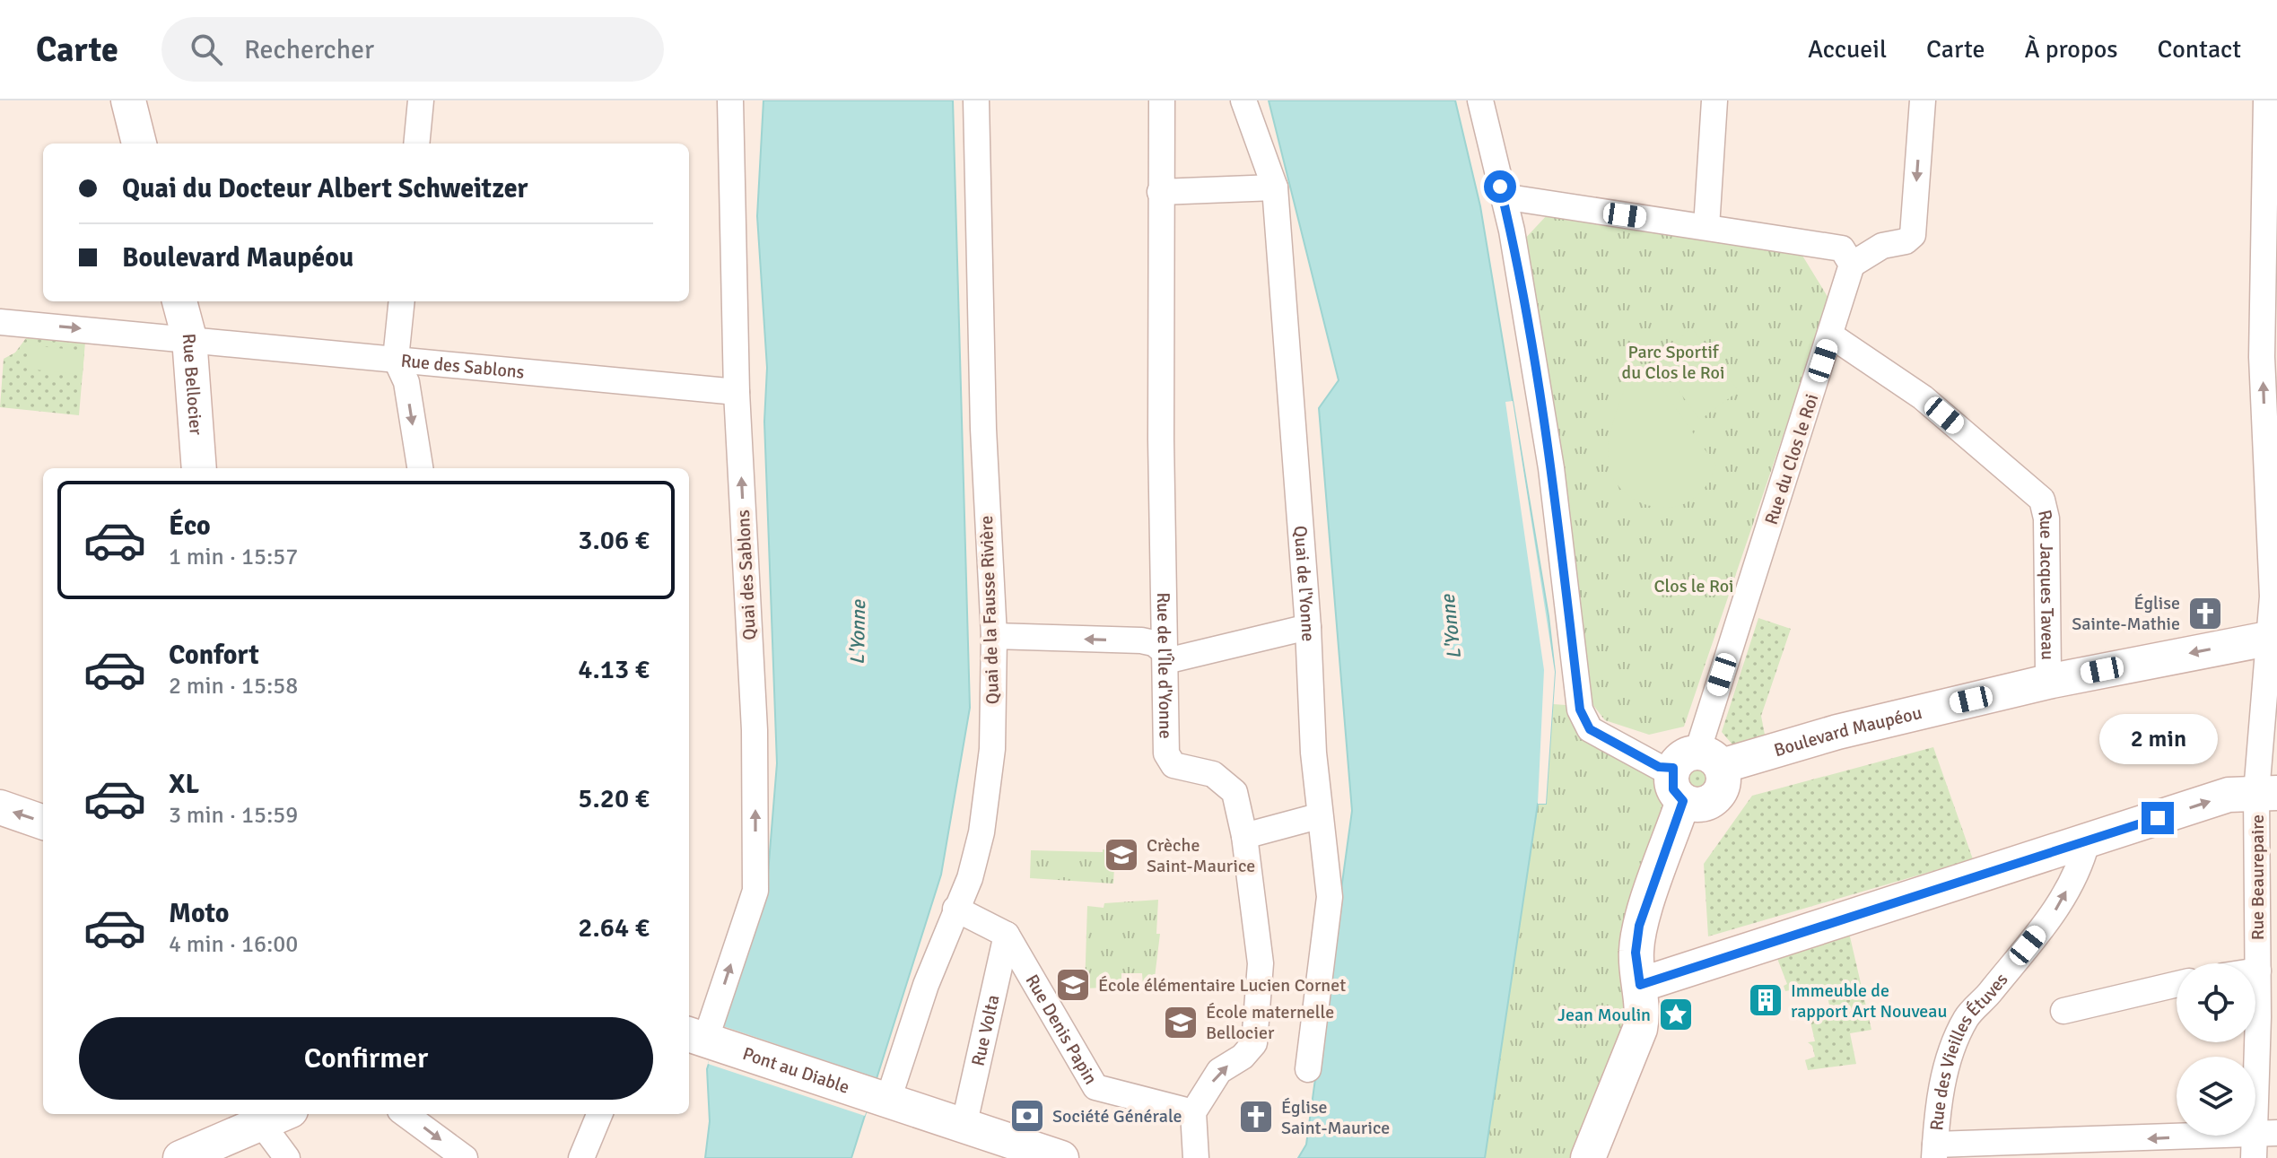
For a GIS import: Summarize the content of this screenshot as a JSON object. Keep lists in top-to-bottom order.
{
  "streets": {
    "main road": ["Rue Bellocier", "Boulevard Maupéou", "Pont au Diable"],
    "street": [
      "Rue des Sablons",
      "Rue du Clos le Roi",
      "Quai des Sablons",
      "Quai de l'Yonne",
      "Rue Jacques Taveau",
      "Quai de la Fausse Rivière",
      "Rue de l'Île d'Yonne",
      "Rue Beaurepaire",
      "Rue Denis Papin",
      "Rue Volta",
      "Rue des Vieilles Étuves"
    ]
  },
  "crossings": [
    ["Rue des Sablons", "Rue Bellocier"],
    ["Rue des Sablons", "Quai des Sablons"],
    ["Rue du Clos le Roi", "Rue Jacques Taveau"],
    ["Rue du Clos le Roi", "Boulevard Maupéou"],
    ["Quai des Sablons", "Pont au Diable"],
    ["Rue Jacques Taveau", "Boulevard Maupéou"],
    ["Quai de la Fausse Rivière", "Pont au Diable"],
    ["Rue de l'Île d'Yonne", "Rue Denis Papin"],
    ["Boulevard Maupéou", "Rue Beaurepaire"],
    ["Rue Denis Papin", "Rue Volta"],
    ["Rue Volta", "Pont au Diable"]
  ],
  "one_way": ["Quai des Sablons", "Rue Beaurepaire", "Rue des Vieilles Étuves"],
  "water": ["L'Yonne"],
  "parks": ["Parc Sportif du Clos le Roi", "Clos le Roi"],
  "places": {
    "church": ["Église Sainte-Mathie", "Église Saint-Maurice"],
    "school or university": ["Crèche Saint-Maurice", "École élémentaire Lucien Cornet", "École maternelle Bellocier"],
    "building": ["Immeuble de rapport Art Nouveau"],
    "place": ["Jean Moulin"],
    "bank": ["Société Générale"]
  },
  "page": {
    "header": "Carte",
    "search": "Rechercher",
    "nav": [
      "Accueil",
      "Carte",
      "À propos",
      "Contact"
    ],
    "banner": ["Quai du Docteur Albert Schweitzer", "Boulevard Maupéou"],
    "list": [
      {
        "name": "Éco",
        "note": "1 min · 15:57",
        "value": "3.06 €"
      },
      {
        "name": "Confort",
        "note": "2 min · 15:58",
        "value": "4.13 €"
      },
      {
        "name": "XL",
        "note": "3 min · 15:59",
        "value": "5.20 €"
      },
      {
        "name": "Moto",
        "note": "4 min · 16:00",
        "value": "2.64 €"
      }
    ],
    "bubble": "2 min",
    "buttons": "Confirmer"
  }
}
